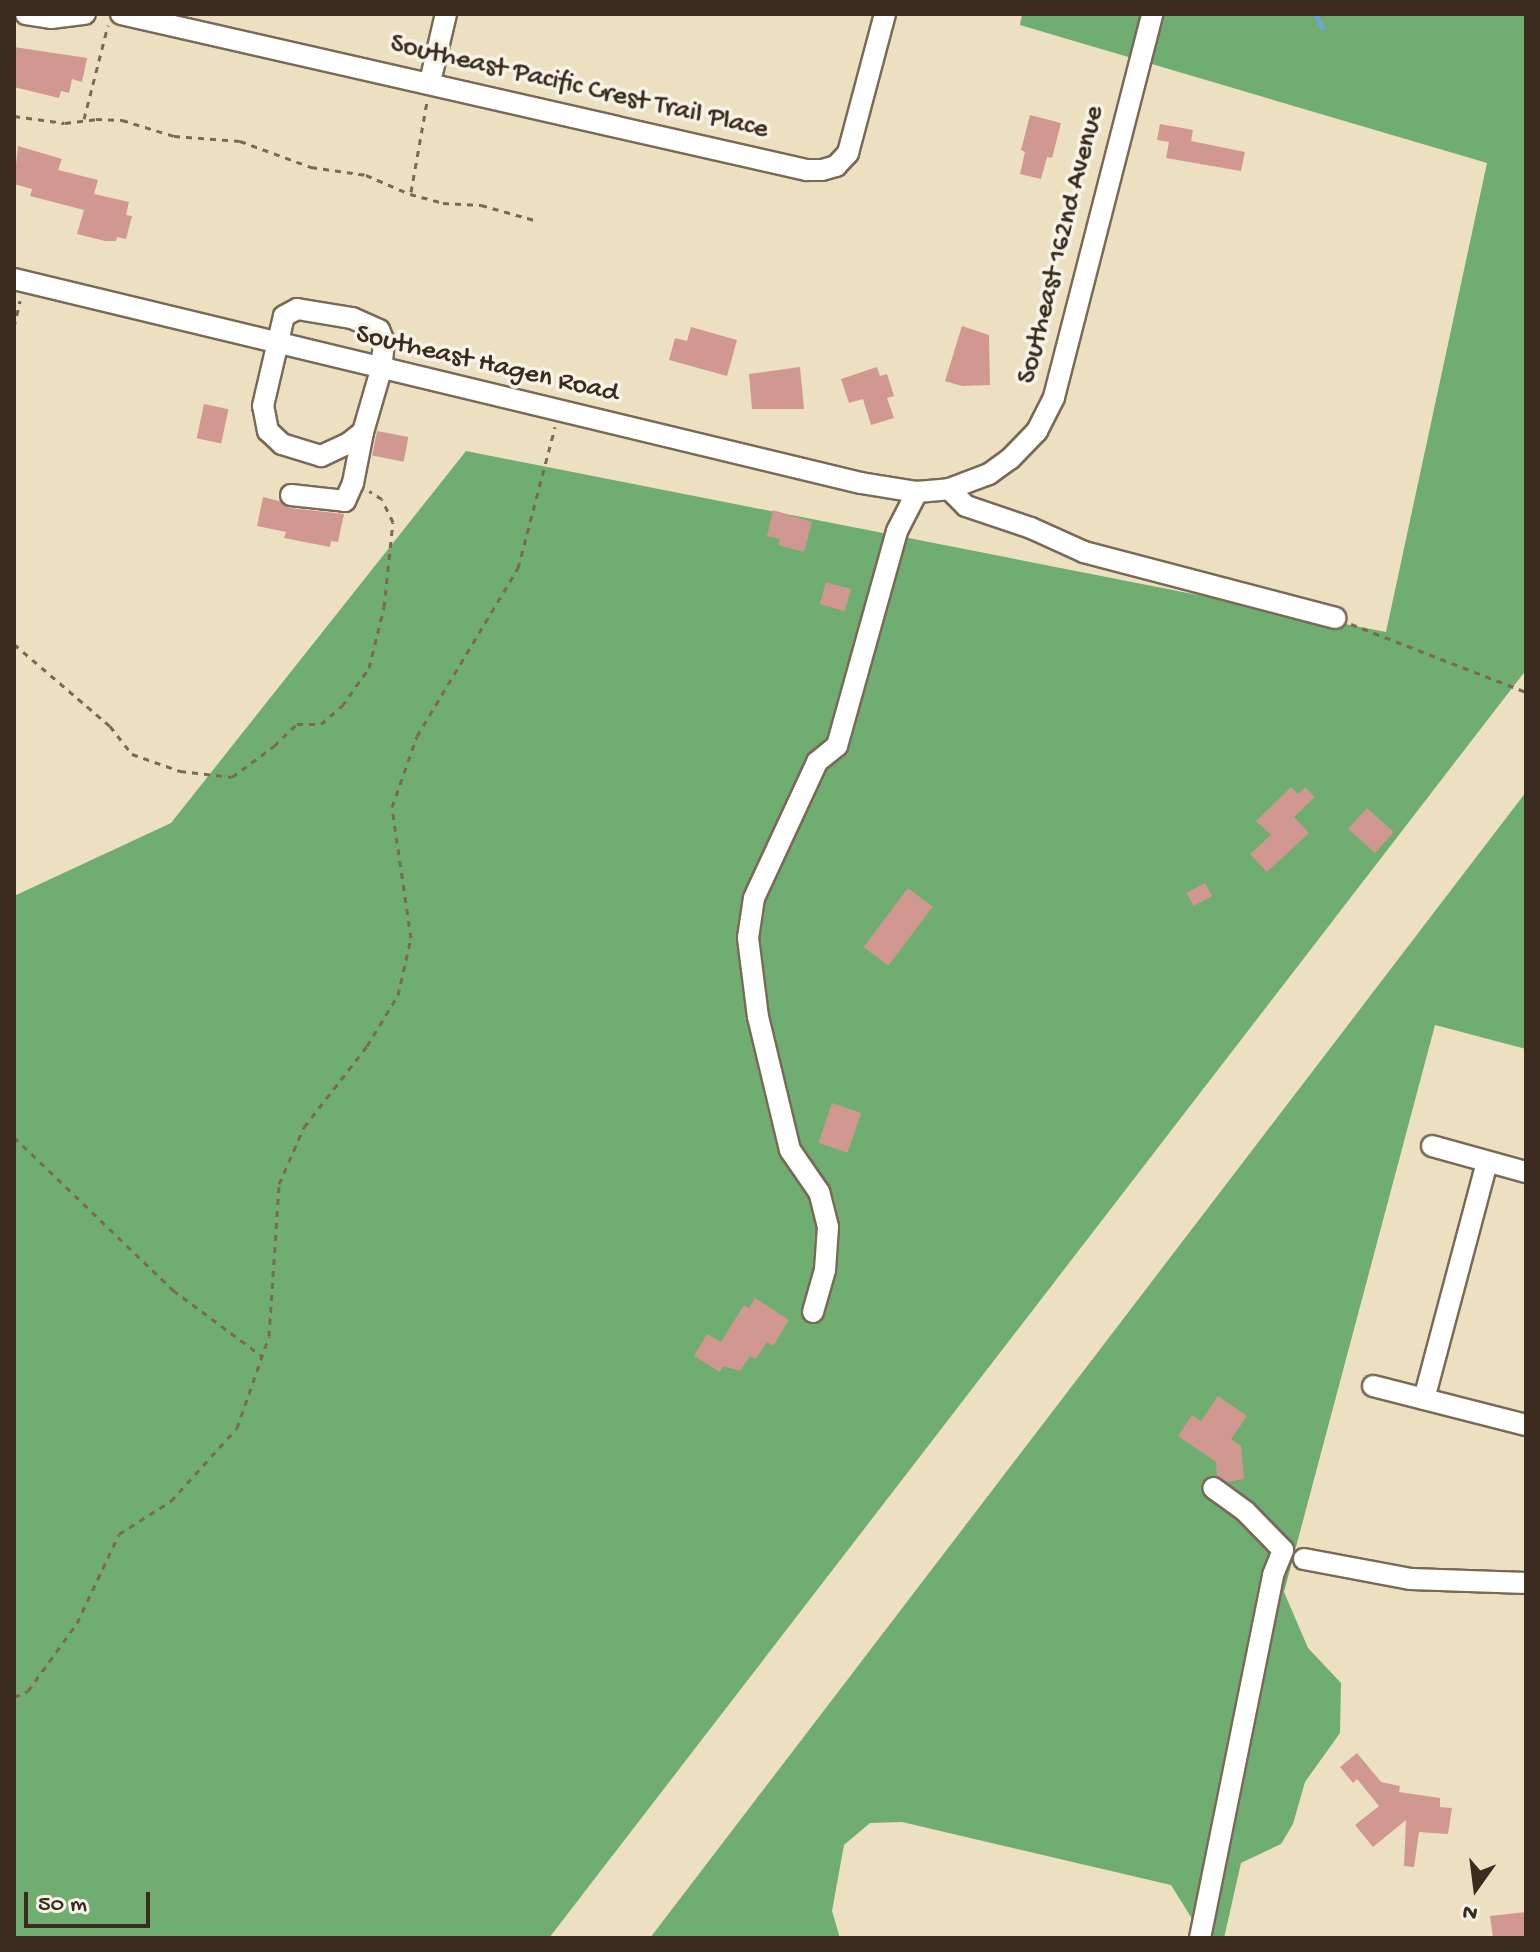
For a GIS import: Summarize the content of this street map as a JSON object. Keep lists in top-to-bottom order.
{
  "streets": {
    "street": ["Southeast Pacific Crest Trail Place", "Southeast 162nd Avenue", "Southeast Hagen Road"]
  },
  "crossings": [
    ["Southeast 162nd Avenue", "Southeast Hagen Road"]
  ],
  "scale_bar": "50 m",
  "north": "bottom"
}
